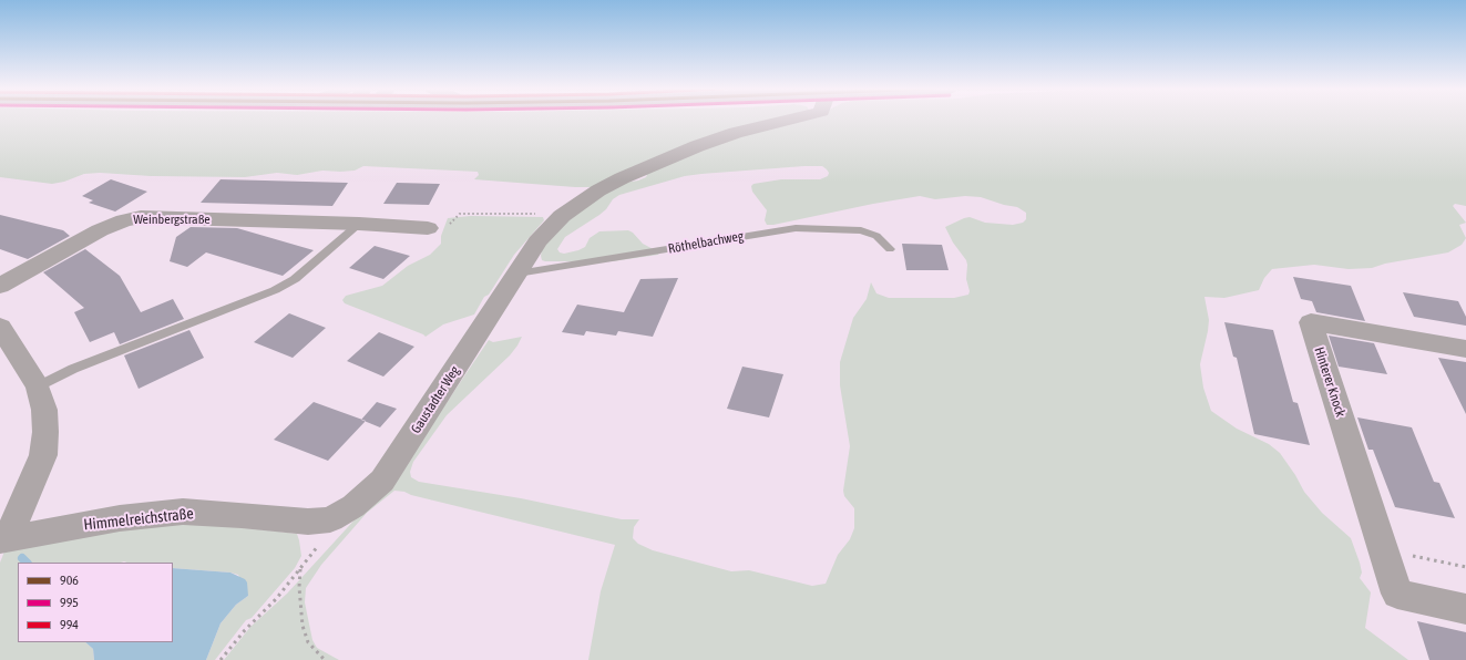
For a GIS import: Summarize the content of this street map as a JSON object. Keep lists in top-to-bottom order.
{
  "streets": {
    "street": [
      "Weinbergstraße",
      "Hinterer Knock",
      "Gaustadter Weg",
      "Himmelreichstraße"
    ],
    "lane": ["Röthelbachweg"]
  },
  "crossings": [
    ["Röthelbachweg", "Gaustadter Weg"],
    ["Gaustadter Weg", "Himmelreichstraße"]
  ],
  "legend": ["906", "995", "994"]
}
